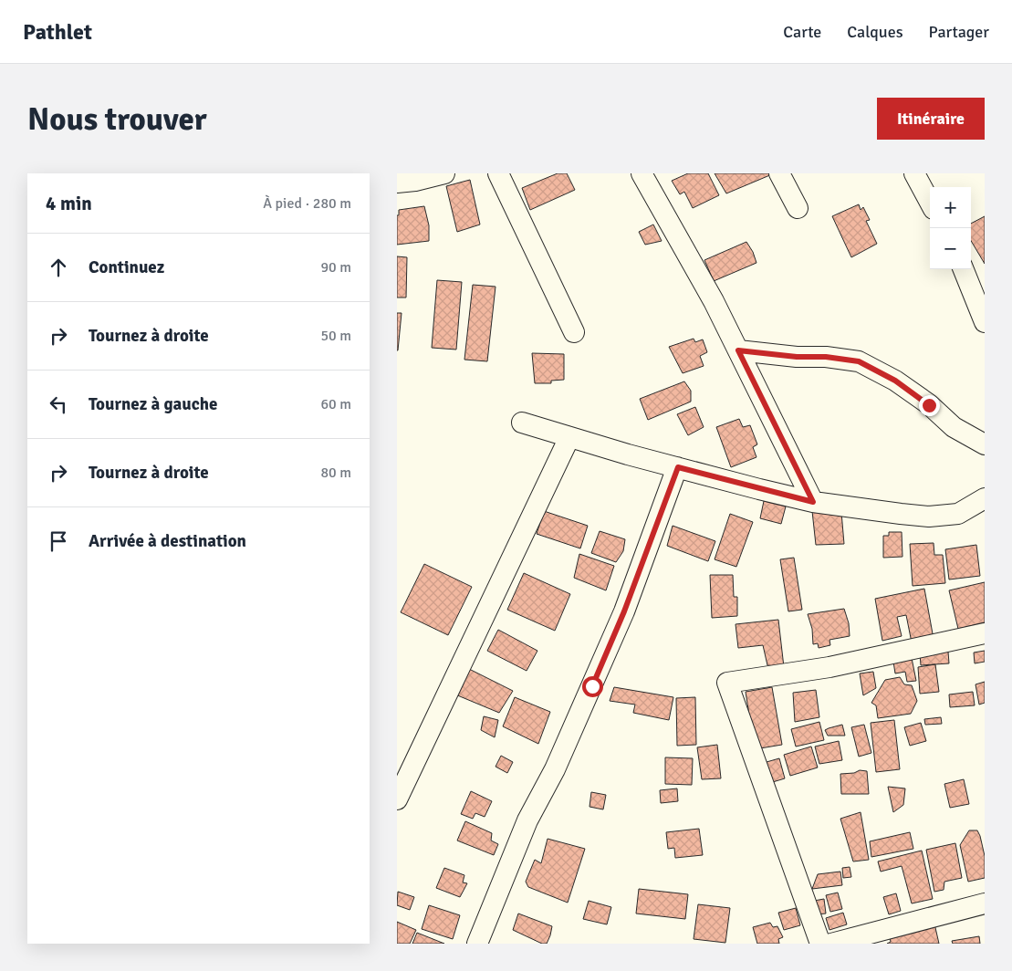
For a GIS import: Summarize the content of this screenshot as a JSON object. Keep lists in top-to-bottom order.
{
  "page": {
    "header": "Pathlet",
    "nav": ["Carte", "Calques", "Partager"],
    "buttons": "Itinéraire",
    "title": "Nous trouver",
    "heading": ["4 min", "À pied · 280 m"],
    "map_buttons": ["+", "−"],
    "list": [
      ["Continuez", "90 m"],
      ["Tournez à droite", "50 m"],
      ["Tournez à gauche", "60 m"],
      ["Tournez à droite", "80 m"],
      "Arrivée à destination"
    ]
  }
}
